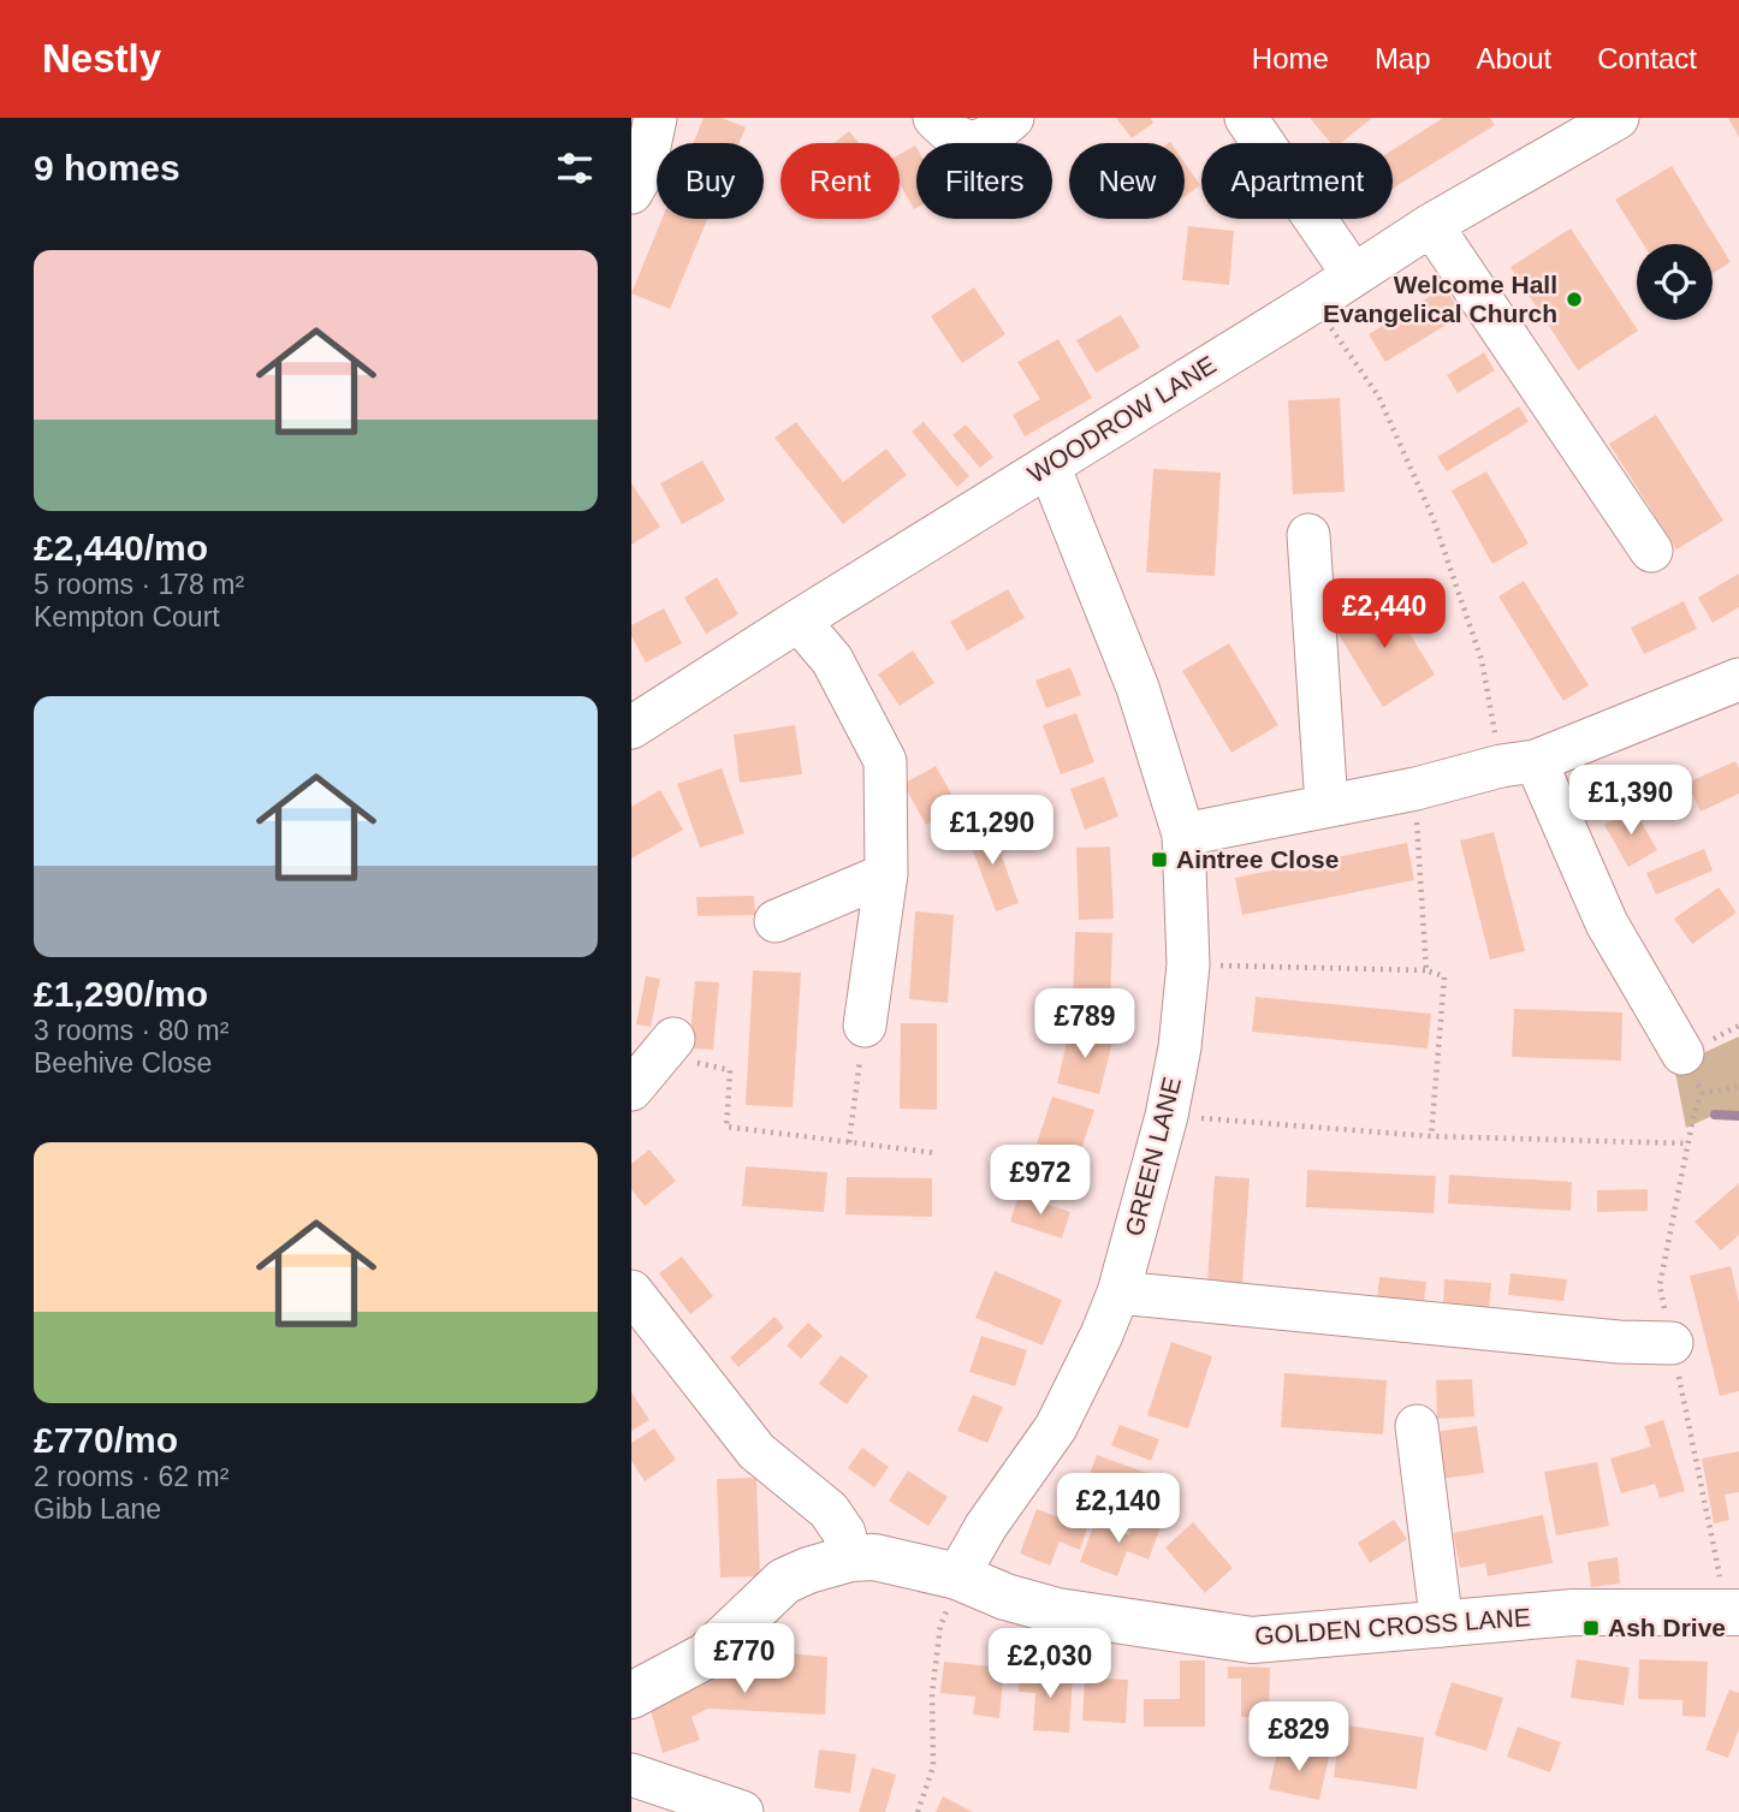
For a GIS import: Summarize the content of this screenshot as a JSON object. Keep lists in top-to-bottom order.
{
  "streets": {
    "main road": ["GOLDEN CROSS LANE"],
    "street": ["WOODROW LANE", "GREEN LANE"]
  },
  "crossings": [
    ["WOODROW LANE", "GREEN LANE"],
    ["GREEN LANE", "GOLDEN CROSS LANE"]
  ],
  "places": {
    "other": ["Welcome Hall Evangelical Church"],
    "transit": ["Aintree Close", "Ash Drive"]
  },
  "page": {
    "header": "Nestly",
    "nav": [
      "Home",
      "Map",
      "About",
      "Contact"
    ],
    "heading": "9 homes",
    "chip": [
      "Buy",
      "Rent",
      "Filters",
      "New",
      "Apartment"
    ],
    "list": [
      {
        "name": "£2,440/mo",
        "note": "5 rooms · 178 m² · Kempton Court"
      },
      {
        "name": "£1,290/mo",
        "note": "3 rooms · 80 m² · Beehive Close"
      },
      {
        "name": "£770/mo",
        "note": "2 rooms · 62 m² · Gibb Lane"
      }
    ],
    "price": [
      "£2,440",
      "£1,390",
      "£1,290",
      "£789",
      "£972",
      "£2,140",
      "£770",
      "£2,030",
      "£829"
    ]
  }
}
